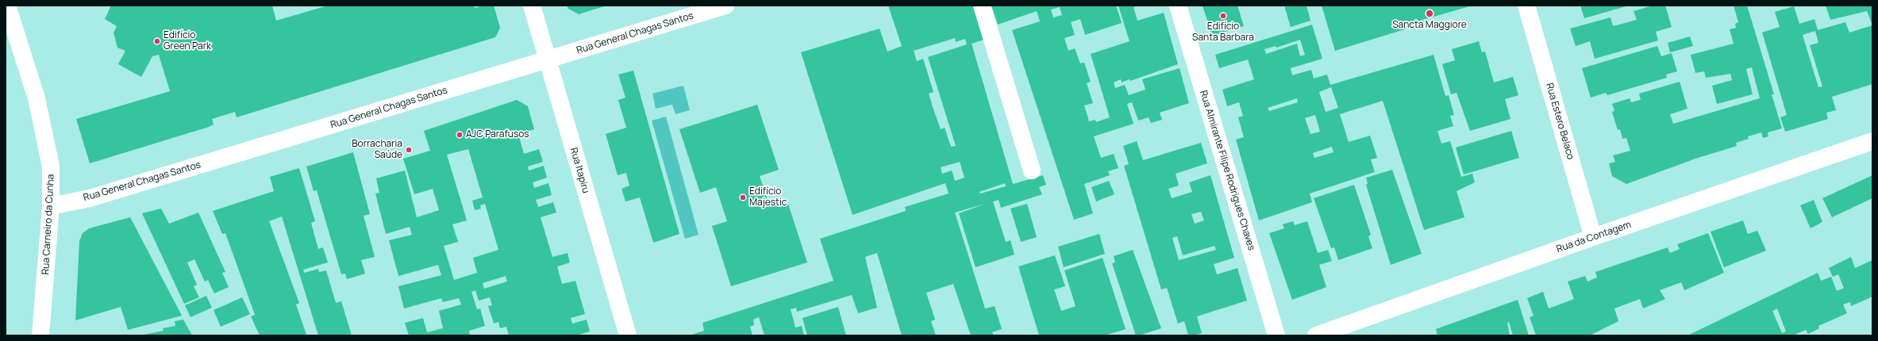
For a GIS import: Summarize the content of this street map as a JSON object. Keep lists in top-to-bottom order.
{
  "streets": {
    "street": [
      "Rua General Chagas Santos",
      "Rua Estero Belaco",
      "Rua Itapiru",
      "Rua Almirante Filipe Rodrigues Chaves",
      "Rua Carneiro da Cunha",
      "Rua da Contagem"
    ]
  },
  "crossings": [
    ["Rua General Chagas Santos", "Rua Itapiru"],
    ["Rua General Chagas Santos", "Rua Carneiro da Cunha"],
    ["Rua Estero Belaco", "Rua da Contagem"]
  ],
  "places": [
    "Sancta Maggiore",
    "Edifício Santa Barbara",
    "Edifício Green Park",
    "AJC Parafusos",
    "Borracharia Saúde",
    "Edifício Majestic"
  ]
}
